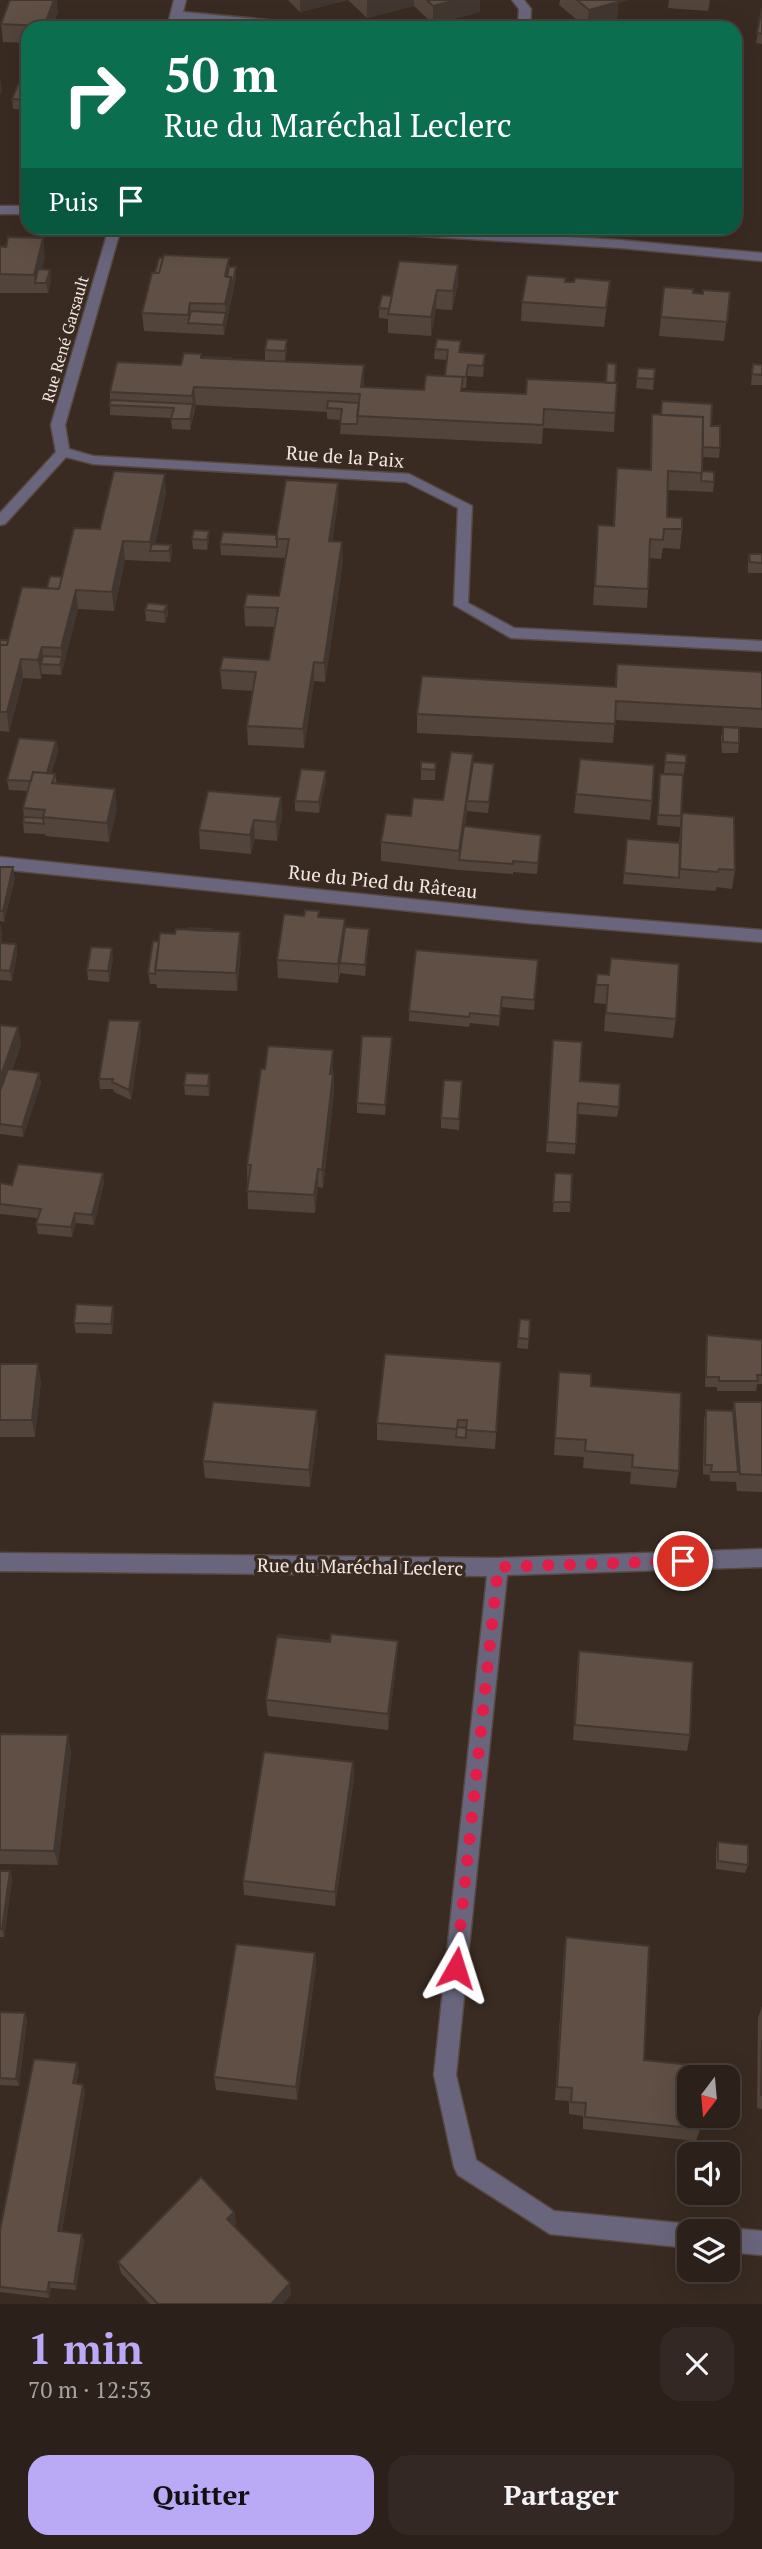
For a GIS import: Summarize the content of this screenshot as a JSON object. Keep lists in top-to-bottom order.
{
  "streets": {
    "street": [
      "Rue René Garsault",
      "Rue de la Paix",
      "Rue du Pied du Râteau",
      "Rue du Maréchal Leclerc"
    ]
  },
  "crossings": [
    ["Rue René Garsault", "Rue de la Paix"]
  ],
  "north": "bottom",
  "page": {
    "turn": ["50 m", "Rue du Maréchal Leclerc"],
    "then": "Puis",
    "heading": ["1 min", "70 m · 12:53"],
    "buttons": ["Quitter", "Partager"]
  }
}
